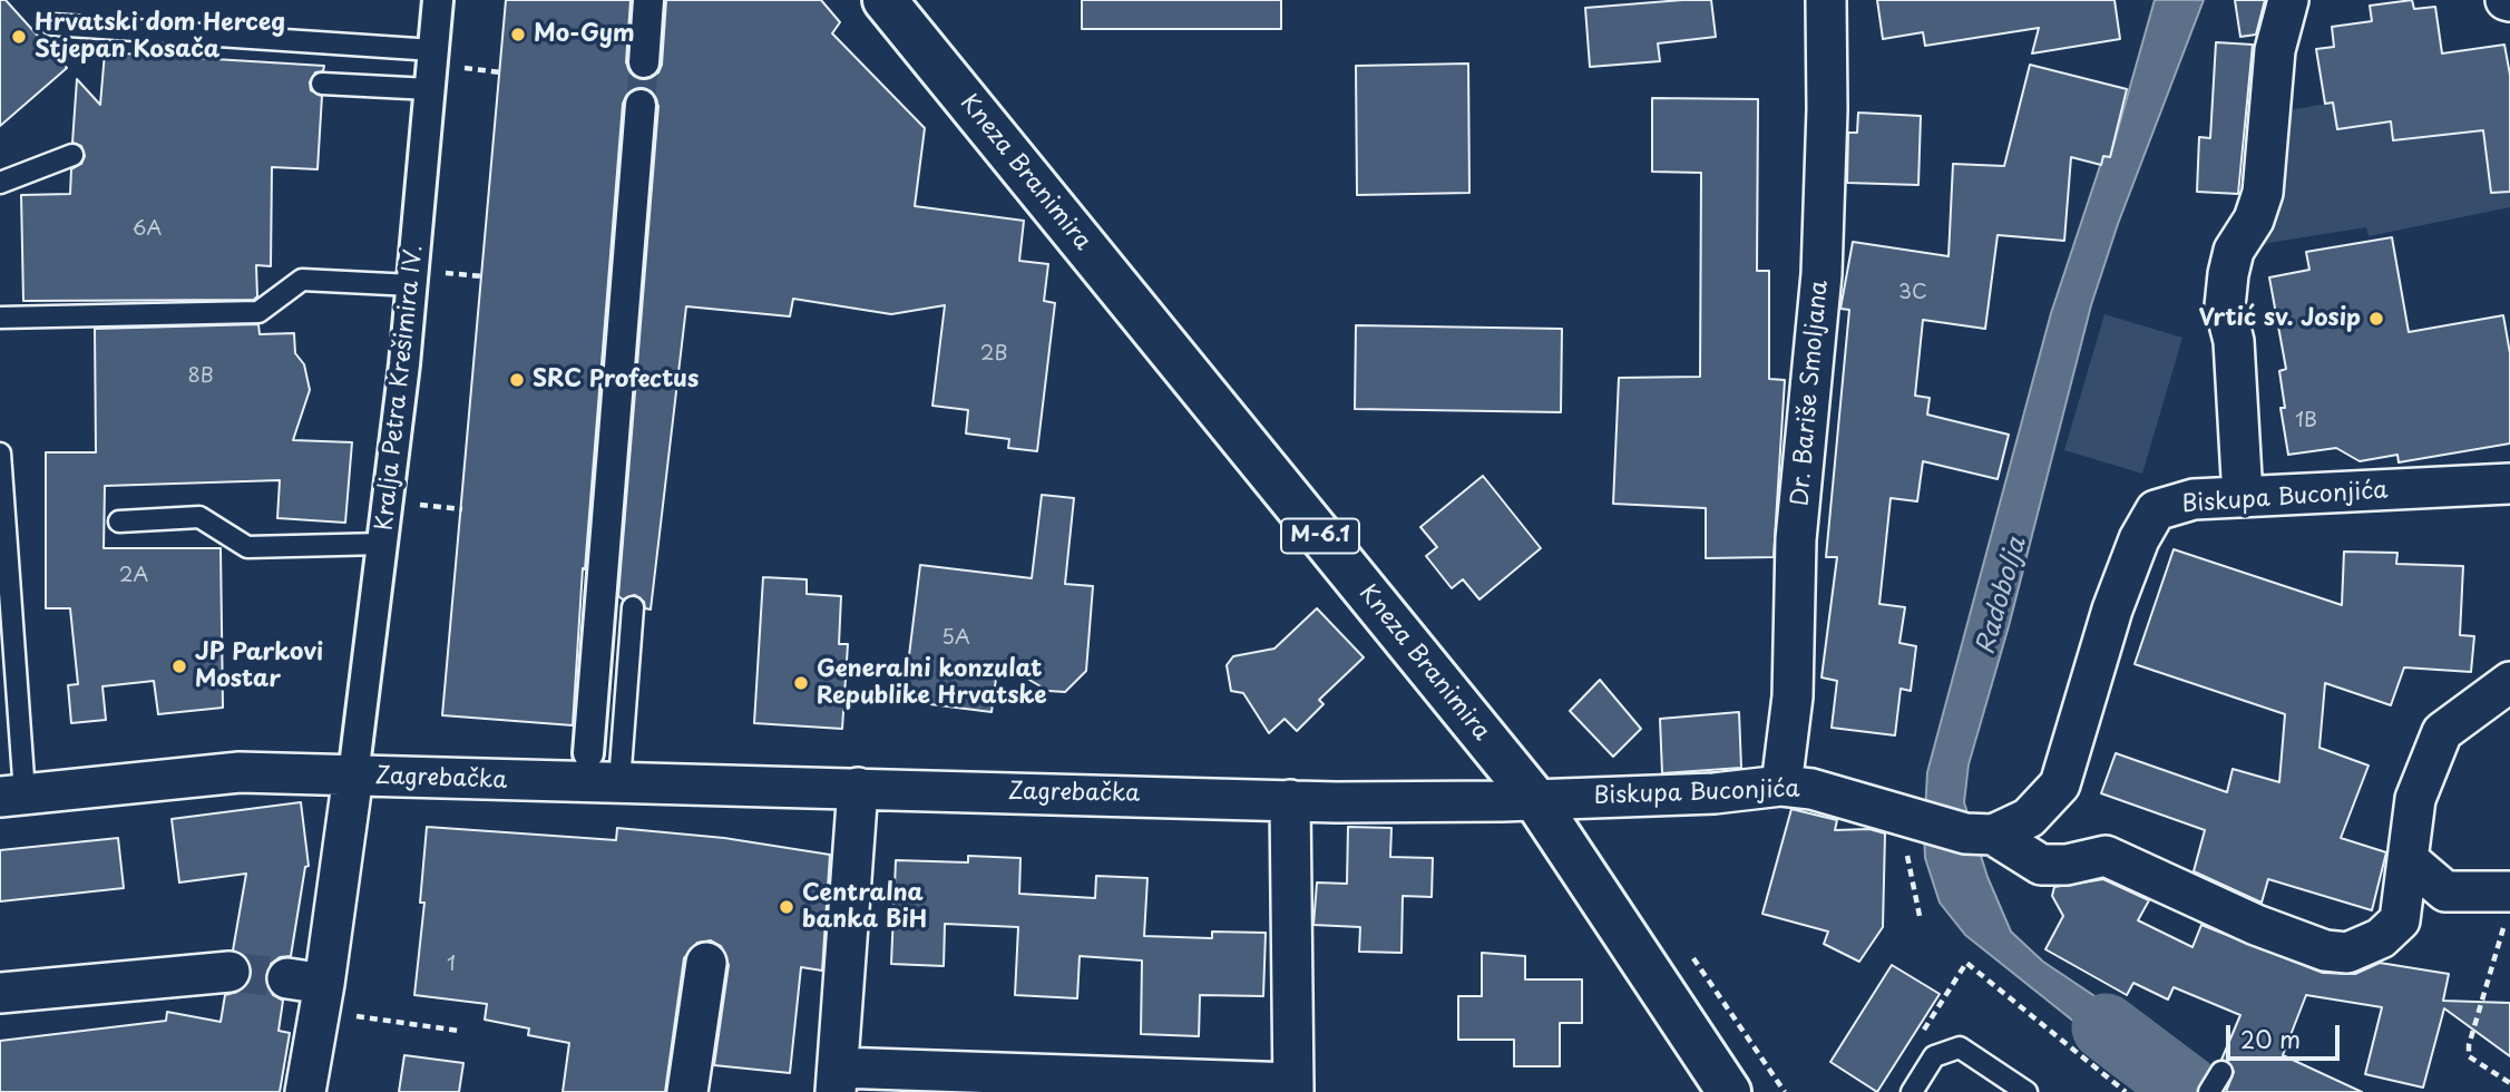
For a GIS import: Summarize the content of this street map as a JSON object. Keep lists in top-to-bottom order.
{
  "streets": {
    "main road": ["Kneza Branimira", "M-6.1"],
    "street": [
      "Kralja Petra Krešimira IV.",
      "Dr. Bariše Smoljana",
      "Biskupa Buconjića",
      "Zagrebačka"
    ]
  },
  "crossings": [
    ["Kneza Branimira", "Biskupa Buconjića"],
    ["Kneza Branimira", "Zagrebačka"],
    ["Kralja Petra Krešimira IV.", "Zagrebačka"],
    ["Dr. Bariše Smoljana", "Biskupa Buconjića"],
    ["Biskupa Buconjića", "Zagrebačka"]
  ],
  "water": ["Radobolja"],
  "places": [
    "Mo-Gym",
    "Hrvatski dom Herceg Stjepan Kosača",
    "Vrtić sv. Josip",
    "SRC Profectus",
    "JP Parkovi Mostar",
    "Generalni konzulat Republike Hrvatske",
    "Centralna banka BiH"
  ],
  "house_numbers": [
    "6A",
    "3C",
    "2B",
    "8B",
    "1B",
    "2A",
    "5A",
    "1"
  ],
  "scale_bar": "20 m"
}
